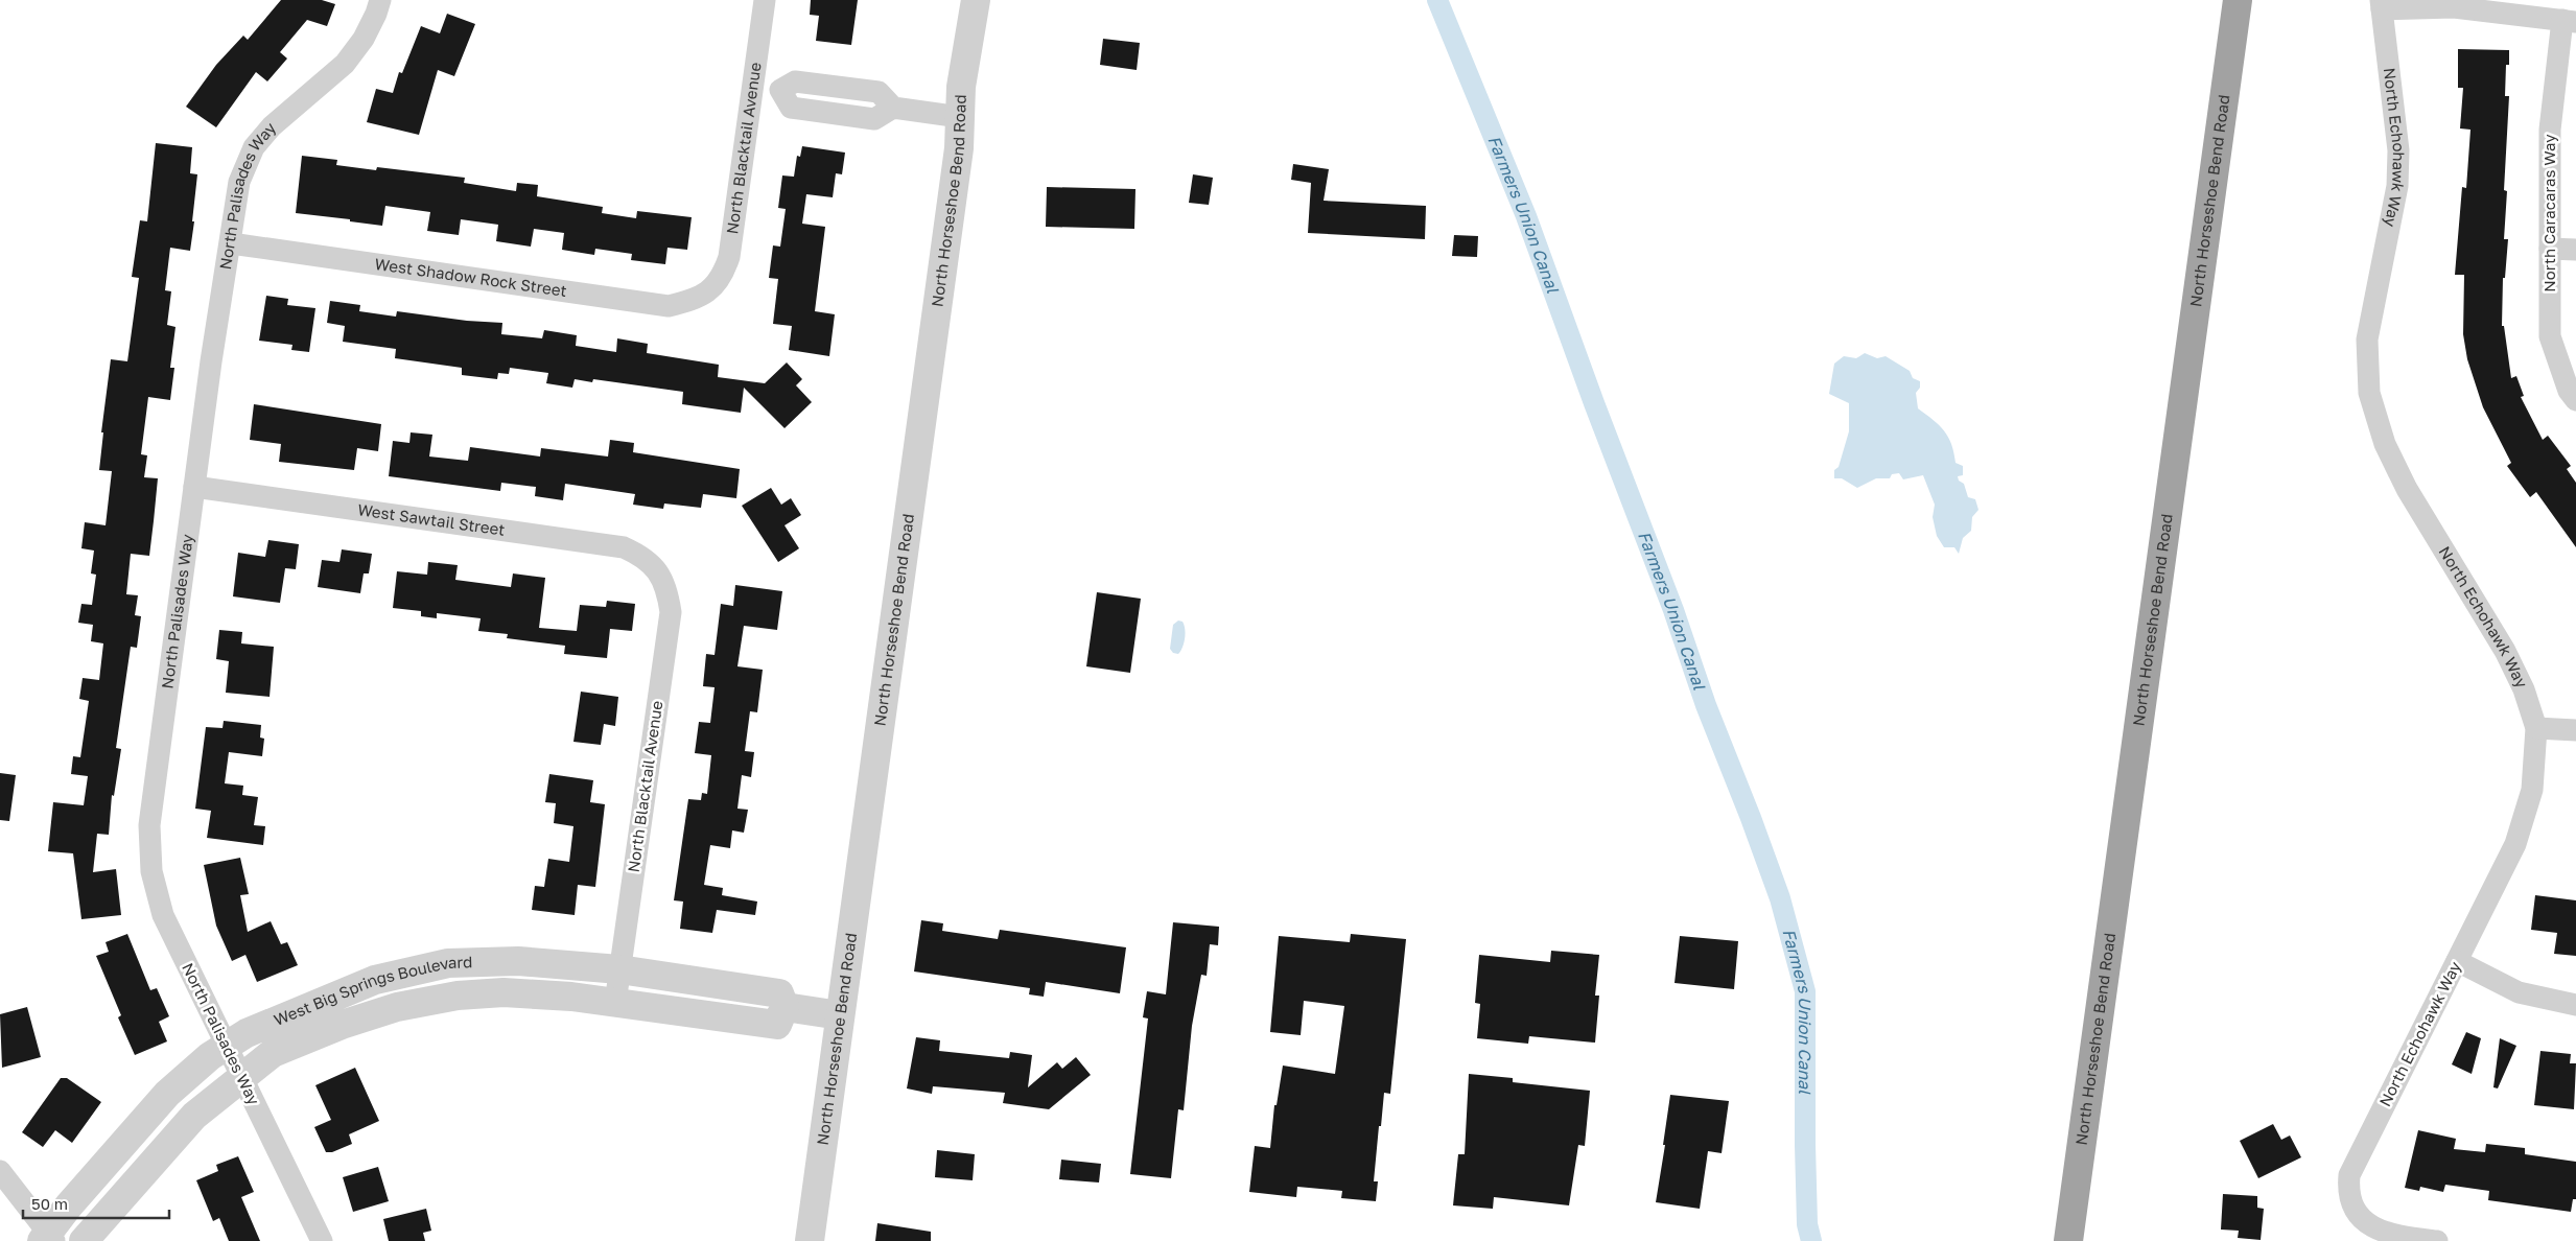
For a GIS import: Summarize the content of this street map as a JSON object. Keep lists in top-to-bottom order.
{
  "streets": {
    "highway": ["North Horseshoe Bend Road"],
    "street": [
      "North Blacktail Avenue",
      "North Echohawk Way",
      "North Palisades Way",
      "North Caracaras Way",
      "West Shadow Rock Street",
      "West Sawtail Street",
      "West Big Springs Boulevard"
    ]
  },
  "crossings": [
    ["North Blacktail Avenue", "West Shadow Rock Street"],
    ["North Blacktail Avenue", "West Sawtail Street"],
    ["North Blacktail Avenue", "West Big Springs Boulevard"],
    ["North Palisades Way", "West Shadow Rock Street"],
    ["North Palisades Way", "West Sawtail Street"],
    ["North Palisades Way", "West Big Springs Boulevard"]
  ],
  "water": ["Farmers Union Canal"],
  "scale_bar": "50 m"
}
